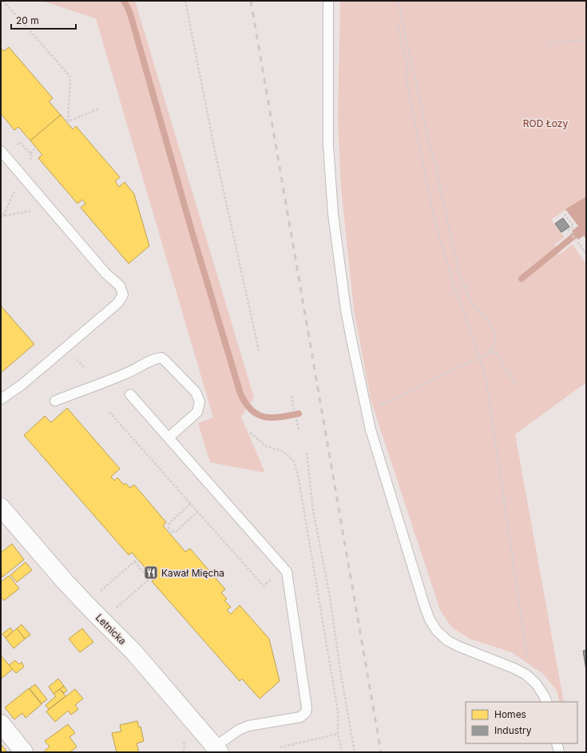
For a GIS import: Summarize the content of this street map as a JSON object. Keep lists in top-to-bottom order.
{
  "streets": {
    "street": ["Letnicka"]
  },
  "parks": ["ROD Łozy"],
  "places": {
    "restaurant": ["Kawał Mięcha"]
  },
  "legend": ["Homes", "Industry"],
  "scale_bar": "20 m"
}
